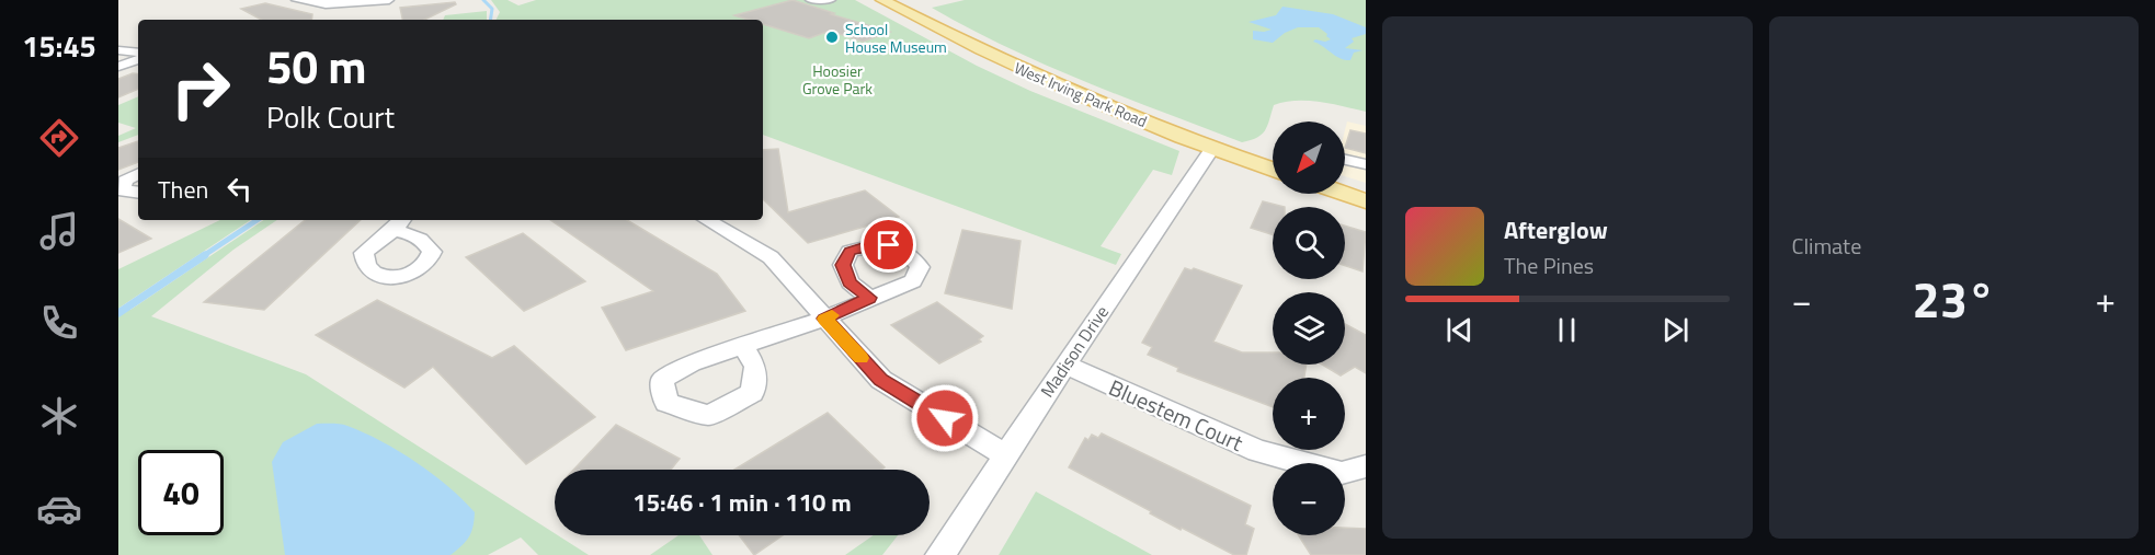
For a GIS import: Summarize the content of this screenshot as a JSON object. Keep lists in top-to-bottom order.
{
  "streets": {
    "main road": ["West Irving Park Road"],
    "street": ["Madison Drive", "Bluestem Court"]
  },
  "crossings": [
    ["West Irving Park Road", "Madison Drive"],
    ["Madison Drive", "Bluestem Court"]
  ],
  "parks": ["Hoosier Grove Park"],
  "places": ["School House Museum"],
  "north": "bottom left",
  "page": {
    "tabs": "15:45",
    "tile": "Climate",
    "turn": ["50 m", "Polk Court"],
    "map_buttons": ["+", "−"],
    "then": "Then",
    "song": ["Afterglow", "The Pines"],
    "heat": ["−", "23°", "+"],
    "limit": "40",
    "trip": "15:46 · 1 min · 110 m"
  }
}
